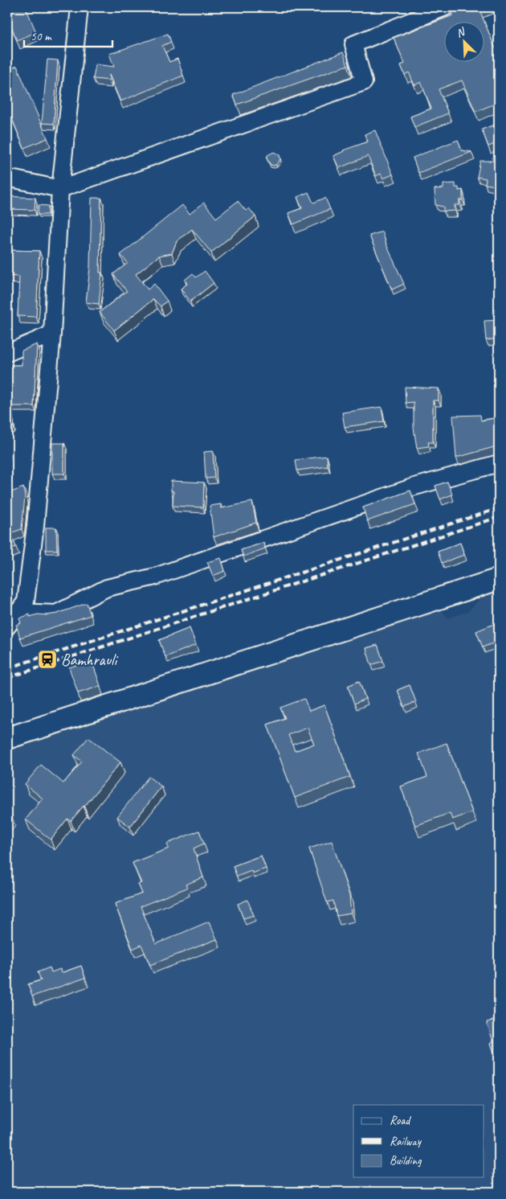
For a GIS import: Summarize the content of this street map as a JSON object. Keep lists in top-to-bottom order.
{
  "places": {
    "station": ["Bamhrauli"]
  },
  "legend": ["Road", "Railway", "Building"],
  "scale_bar": "50 m",
  "north": "top left"
}
